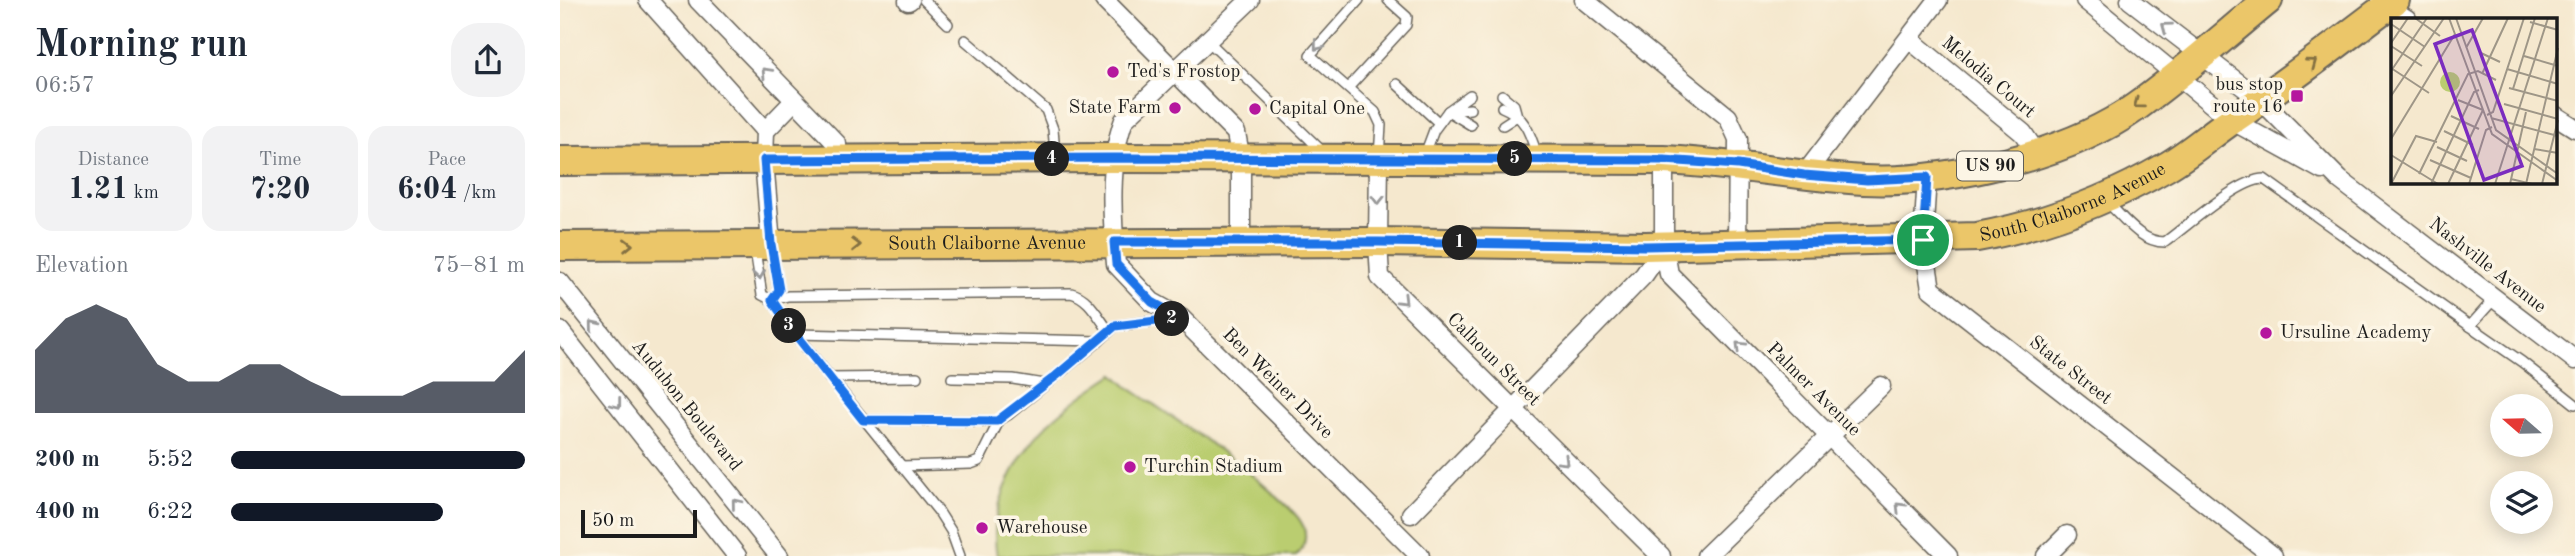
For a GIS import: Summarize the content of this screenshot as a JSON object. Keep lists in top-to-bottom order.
{
  "streets": {
    "main road": ["US 90", "South Claiborne Avenue"],
    "street": [
      "Melodia Court",
      "Nashville Avenue",
      "Calhoun Street",
      "State Street",
      "Ben Weiner Drive",
      "Palmer Avenue",
      "Audubon Boulevard"
    ]
  },
  "crossings": [
    ["Melodia Court", "US 90"],
    ["US 90", "Nashville Avenue"],
    ["US 90", "Calhoun Street"],
    ["US 90", "State Street"],
    ["US 90", "Ben Weiner Drive"],
    ["US 90", "Palmer Avenue"],
    ["South Claiborne Avenue", "Nashville Avenue"],
    ["South Claiborne Avenue", "Calhoun Street"],
    ["South Claiborne Avenue", "State Street"],
    ["South Claiborne Avenue", "Ben Weiner Drive"],
    ["South Claiborne Avenue", "Palmer Avenue"]
  ],
  "one_way": ["Calhoun Street", "Palmer Avenue"],
  "places": {
    "other": [
      "Ted's Frostop",
      "State Farm",
      "Capital One",
      "Ursuline Academy",
      "Turchin Stadium",
      "Warehouse"
    ],
    "transit": ["bus stop route 16"]
  },
  "scale_bar": "50 m",
  "north": "left",
  "page": {
    "heading": ["Morning run", "06:57"],
    "stats": [
      ["Distance", "1.21 km"],
      ["Time", "7:20"],
      ["Pace", "6:04 /km"]
    ],
    "pins": [
      "4",
      "5",
      "1",
      "2",
      "3"
    ],
    "chart": ["Elevation", "75–81 m"],
    "list": [
      {
        "name": "200 m",
        "note": "5:52"
      },
      {
        "name": "400 m",
        "note": "6:22"
      }
    ],
    "scale": "50 m"
  }
}
